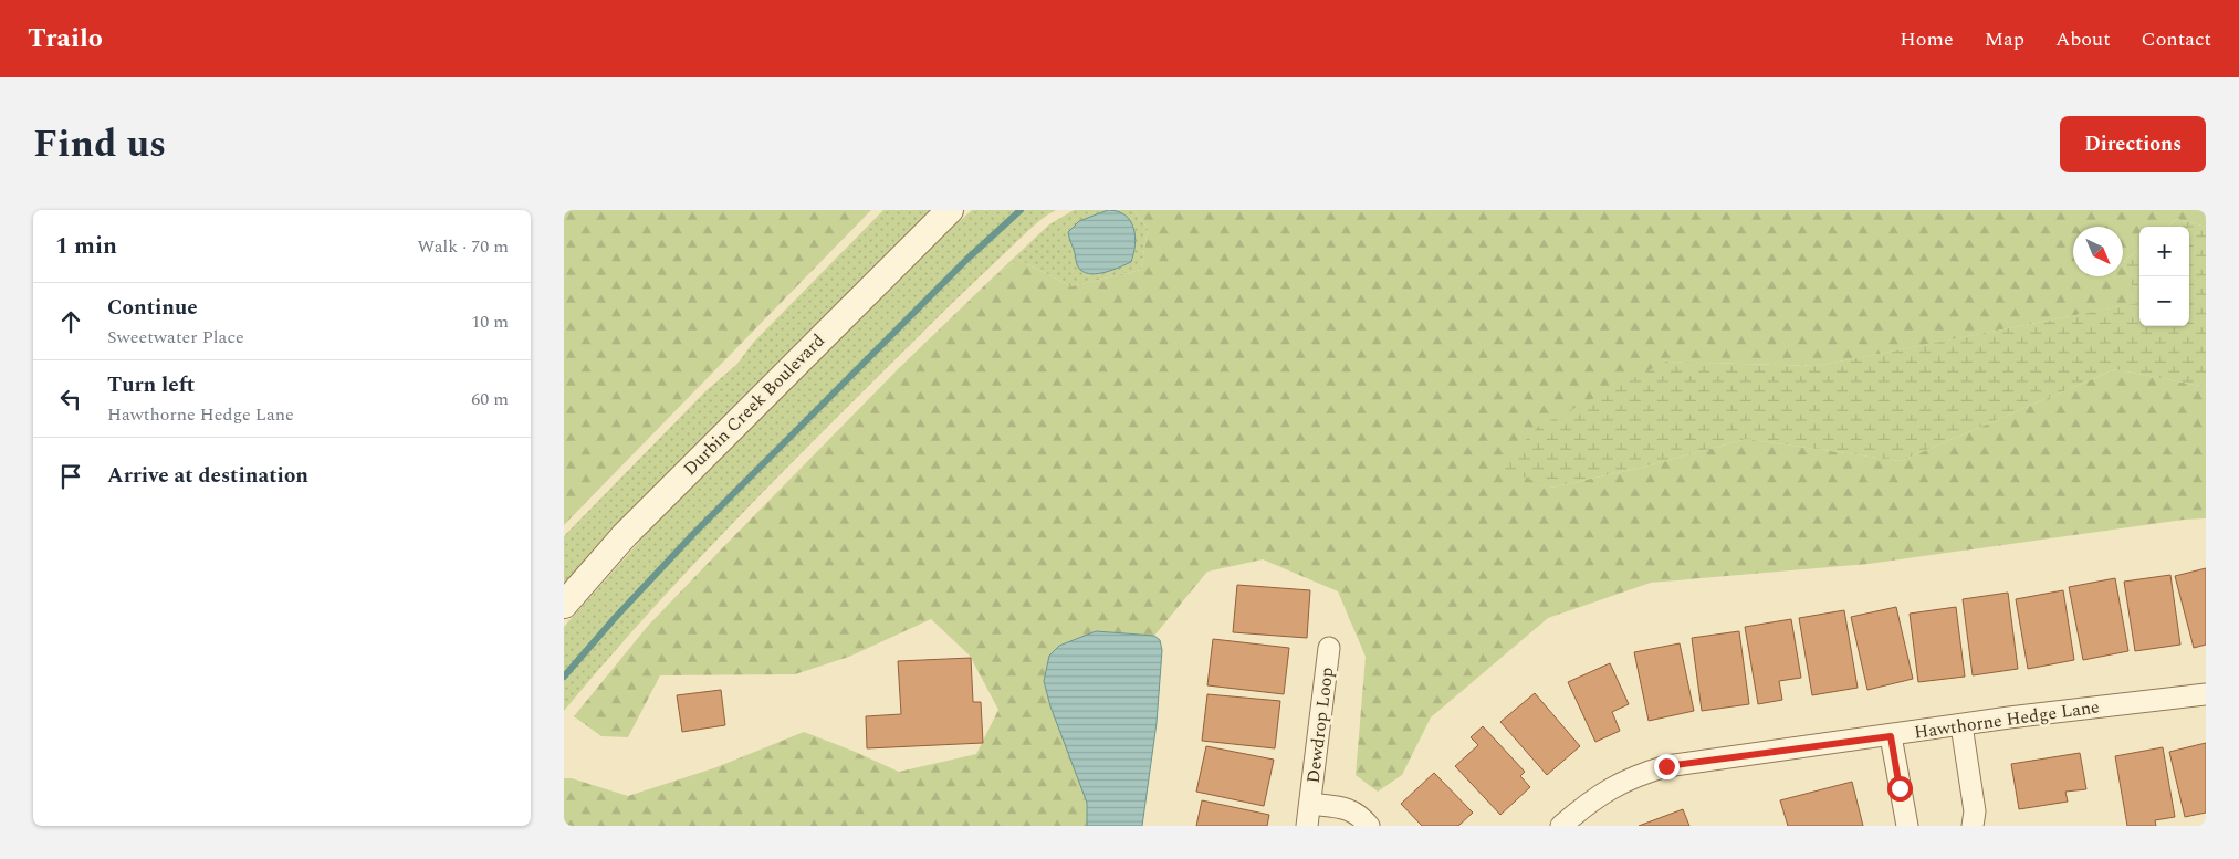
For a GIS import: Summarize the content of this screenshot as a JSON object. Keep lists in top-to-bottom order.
{
  "streets": {
    "street": ["Durbin Creek Boulevard", "Hawthorne Hedge Lane", "Dewdrop Loop"]
  },
  "north": "bottom right",
  "page": {
    "header": "Trailo",
    "nav": [
      "Home",
      "Map",
      "About",
      "Contact"
    ],
    "title": "Find us",
    "buttons": "Directions",
    "heading": ["1 min", "Walk · 70 m"],
    "map_buttons": ["+", "−"],
    "list": [
      ["Continue", "Sweetwater Place", "10 m"],
      ["Turn left", "Hawthorne Hedge Lane", "60 m"],
      "Arrive at destination"
    ]
  }
}
